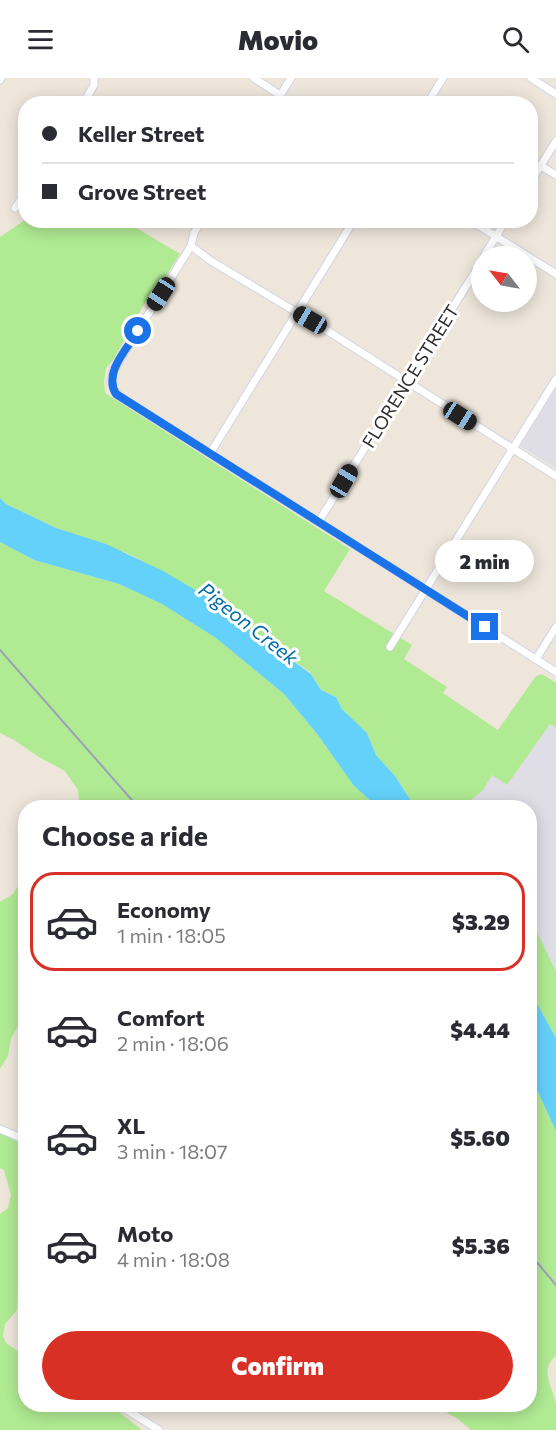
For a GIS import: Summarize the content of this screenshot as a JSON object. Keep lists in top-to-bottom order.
{
  "streets": {
    "street": ["FLORENCE STREET"]
  },
  "water": ["Pigeon Creek"],
  "north": "top left",
  "page": {
    "header": "Movio",
    "banner": ["Keller Street", "Grove Street"],
    "bubble": "2 min",
    "heading": "Choose a ride",
    "list": [
      {
        "name": "Economy",
        "note": "1 min · 18:05",
        "value": "$3.29"
      },
      {
        "name": "Comfort",
        "note": "2 min · 18:06",
        "value": "$4.44"
      },
      {
        "name": "XL",
        "note": "3 min · 18:07",
        "value": "$5.60"
      },
      {
        "name": "Moto",
        "note": "4 min · 18:08",
        "value": "$5.36"
      }
    ],
    "buttons": "Confirm"
  }
}
